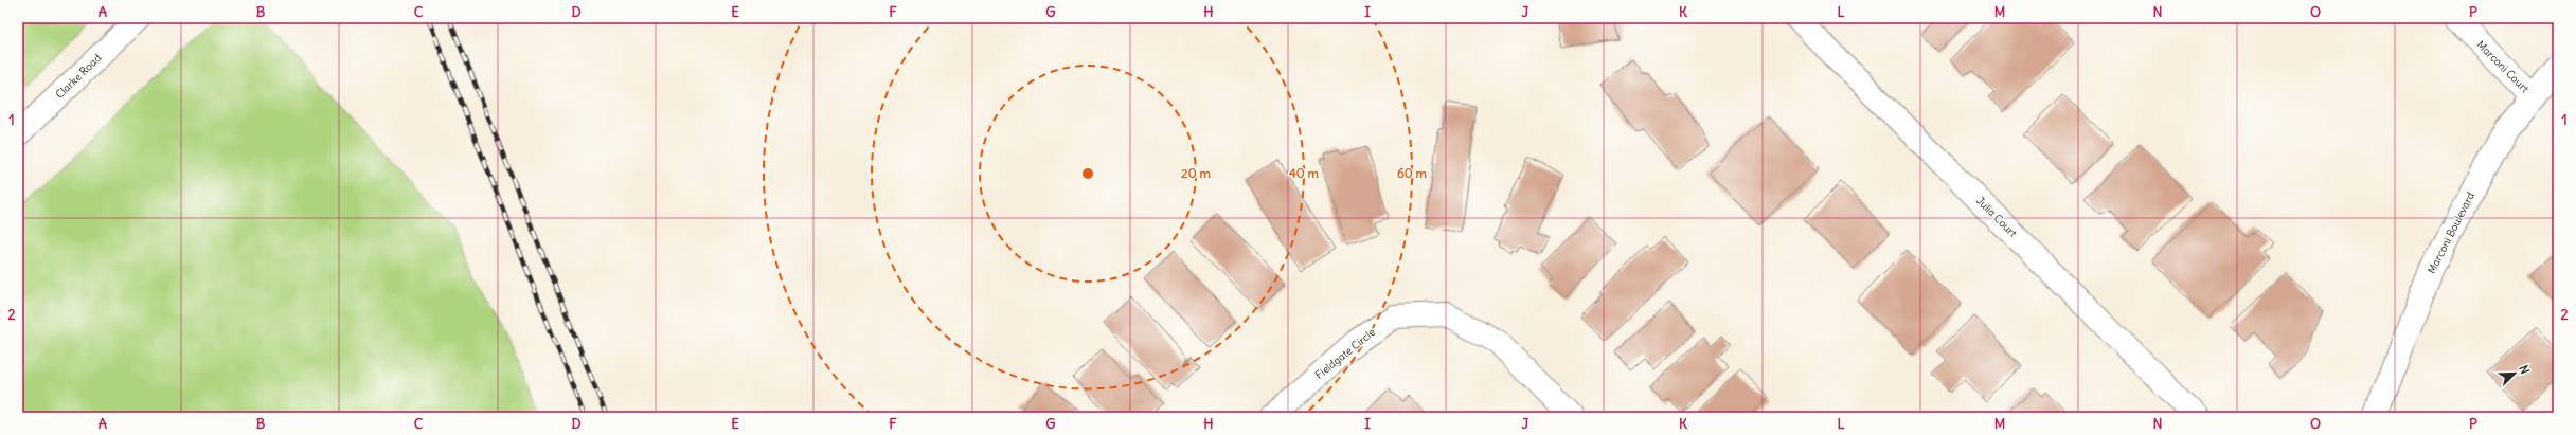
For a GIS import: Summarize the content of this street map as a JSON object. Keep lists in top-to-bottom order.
{
  "streets": {
    "street": [
      "Marconi Court",
      "Clarke Road",
      "Julia Court",
      "Marconi Boulevard",
      "Fieldgate Circle"
    ]
  },
  "crossings": [
    ["Marconi Court", "Marconi Boulevard"]
  ],
  "north": "top right",
  "grid": {
    "columns": [
      "A",
      "B",
      "C",
      "D",
      "E",
      "F",
      "G",
      "H",
      "I",
      "J",
      "K",
      "L",
      "M",
      "N",
      "O",
      "P"
    ],
    "rows": ["1", "2"]
  },
  "rings": ["20 m", "40 m", "60 m"]
}
